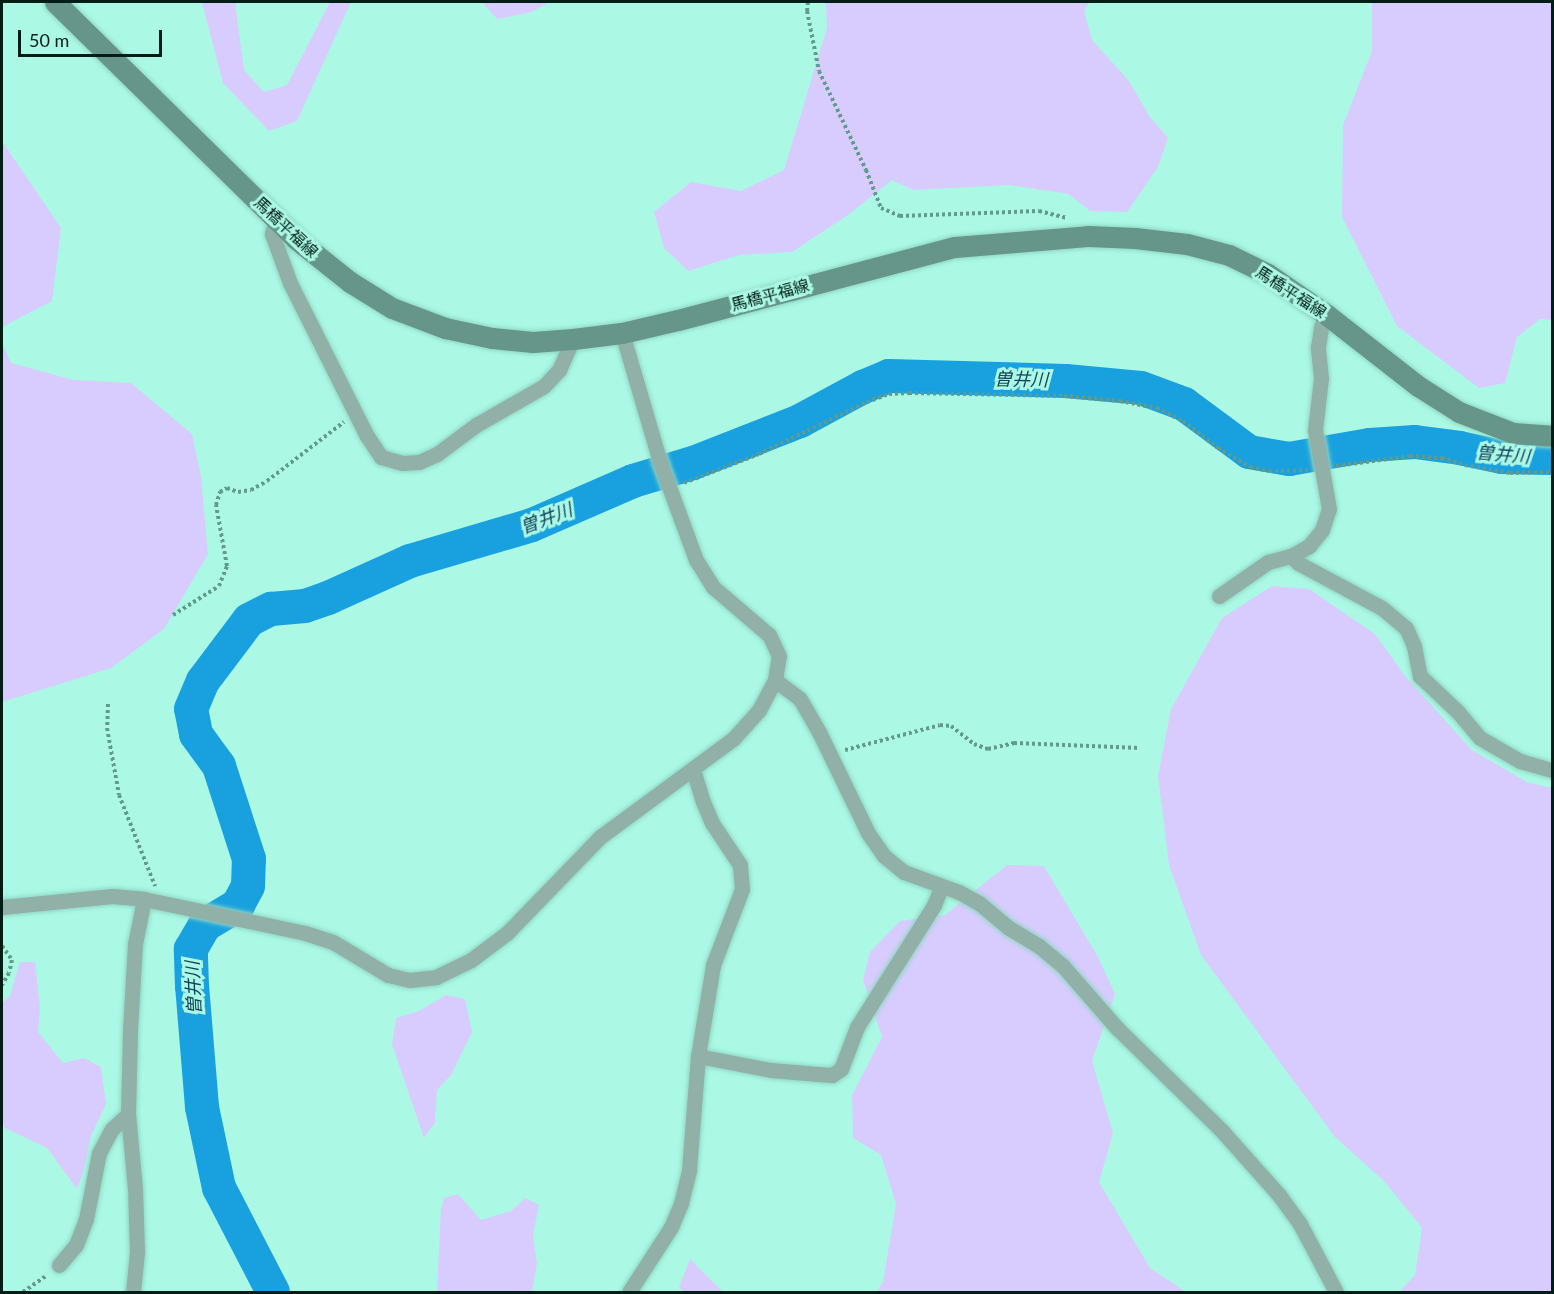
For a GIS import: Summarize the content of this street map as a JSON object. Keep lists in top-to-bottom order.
{
  "streets": {
    "main road": ["馬橋平福線"]
  },
  "water": ["曽井川"],
  "scale_bar": "50 m"
}
